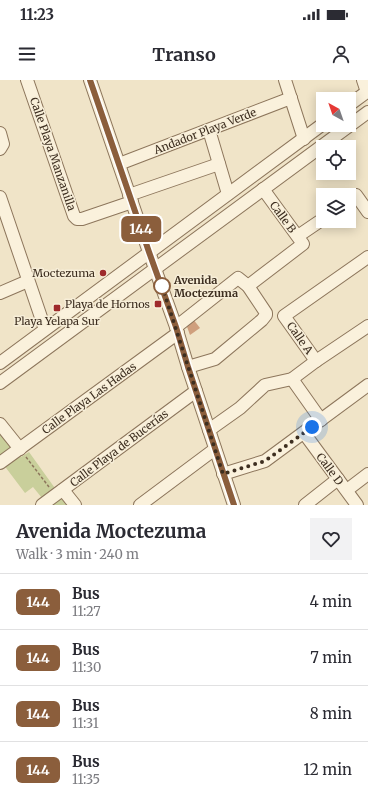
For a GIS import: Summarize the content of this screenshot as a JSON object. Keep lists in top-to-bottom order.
{
  "streets": {
    "street": [
      "Andador Playa Verde",
      "Calle Playa Manzanilla",
      "Calle B",
      "Calle A",
      "Calle Playa Las Hadas",
      "Calle Playa de Bucerías",
      "Calle D"
    ]
  },
  "places": {
    "other": ["Moctezuma", "Avenida Moctezuma"],
    "transit": ["Playa de Hornos", "Playa Yelapa Sur"]
  },
  "lines": ["bus line 144"],
  "north": "top left",
  "page": {
    "status": "11:23",
    "header": "Transo",
    "on_map": "144",
    "heading": ["Avenida Moctezuma", "Walk · 3 min · 240 m"],
    "list": [
      {
        "mark": "144",
        "name": "Bus",
        "note": "11:27",
        "value": "4 min"
      },
      {
        "mark": "144",
        "name": "Bus",
        "note": "11:30",
        "value": "7 min"
      },
      {
        "mark": "144",
        "name": "Bus",
        "note": "11:31",
        "value": "8 min"
      },
      {
        "mark": "144",
        "name": "Bus",
        "note": "11:35",
        "value": "12 min"
      }
    ]
  }
}
